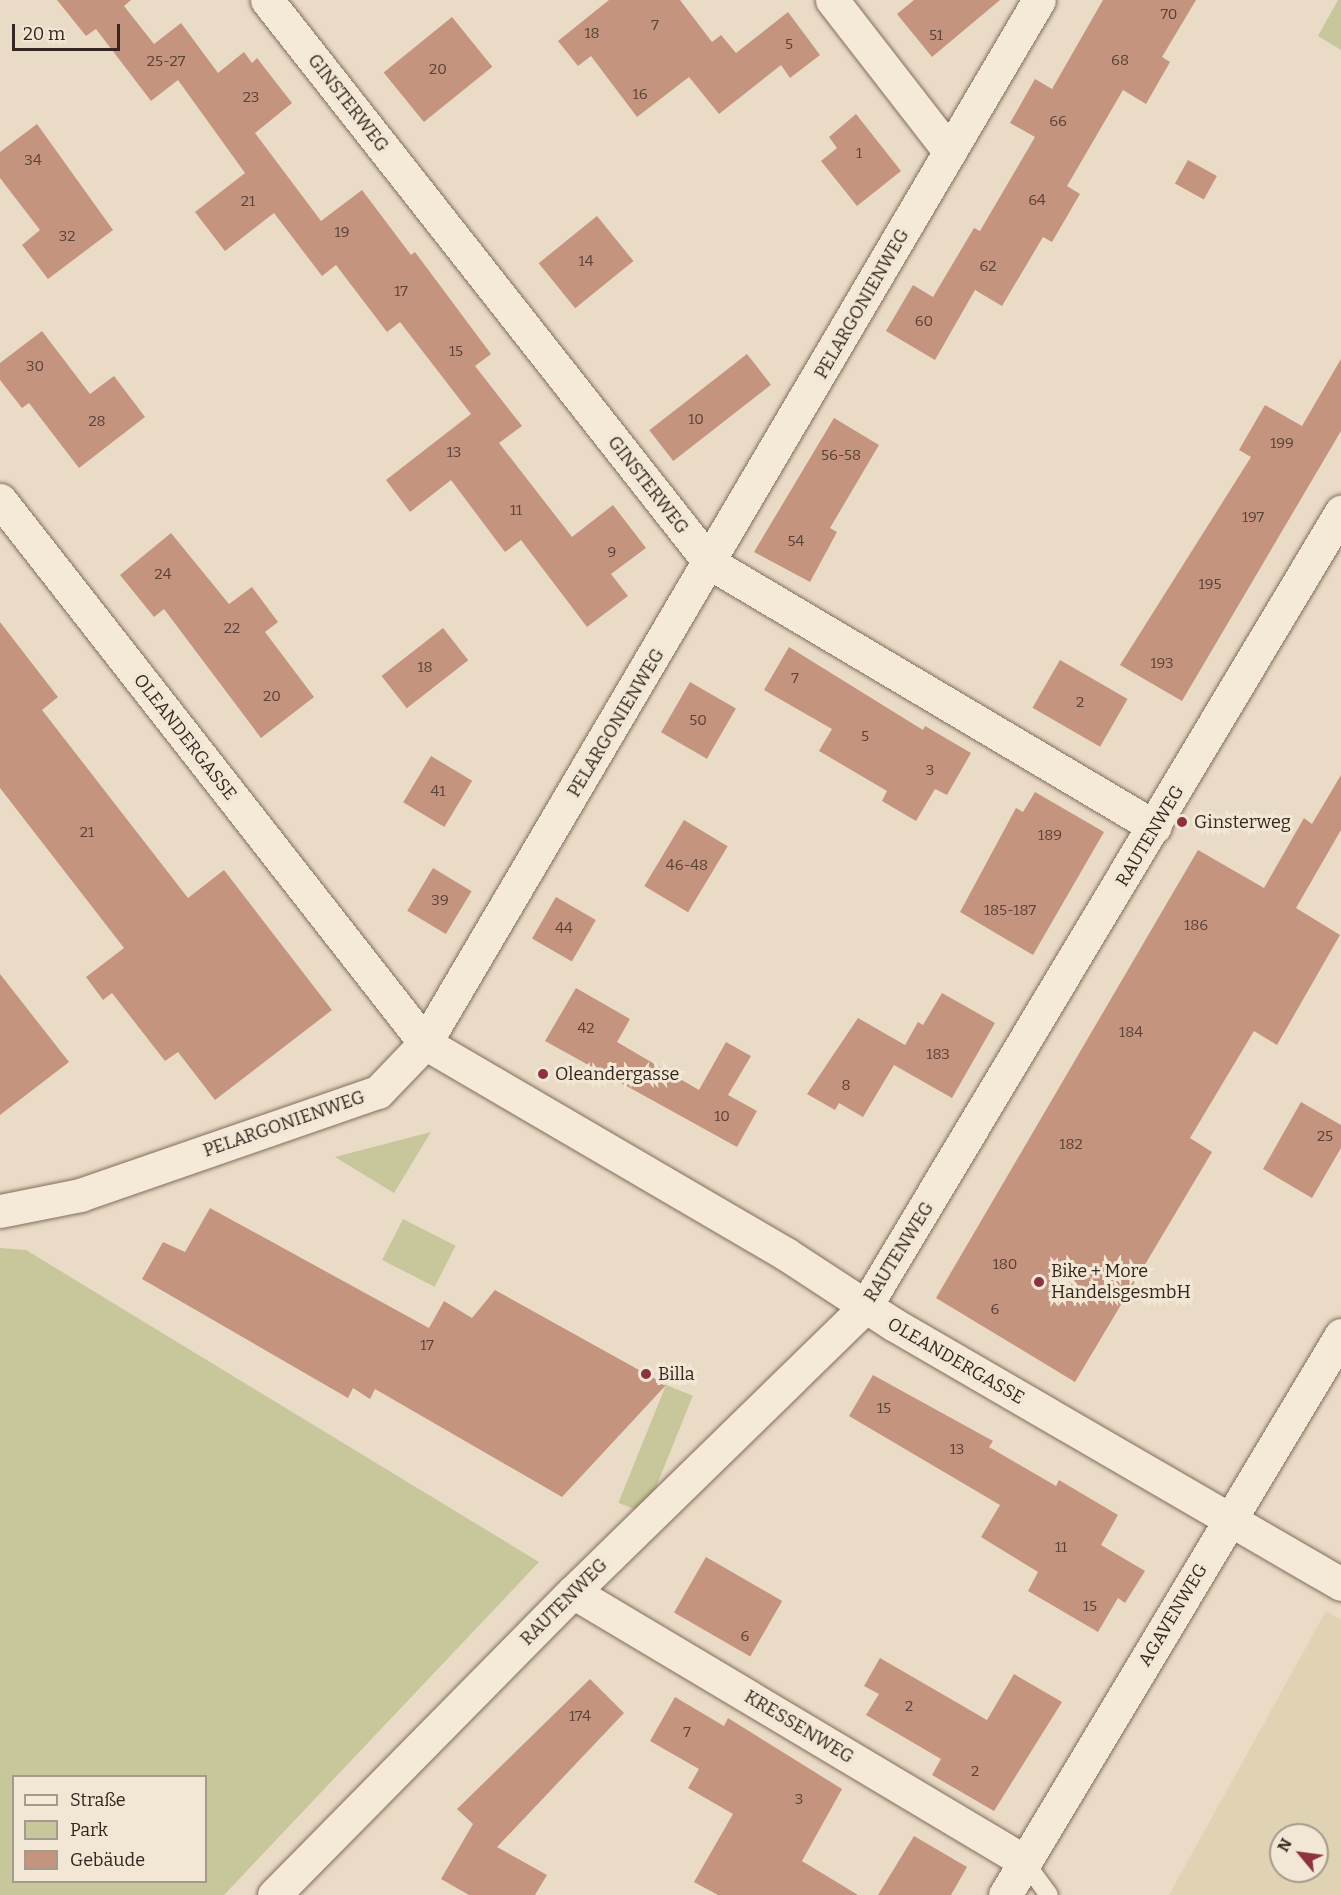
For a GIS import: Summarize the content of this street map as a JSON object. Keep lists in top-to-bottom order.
{
  "streets": {
    "street": [
      "GINSTERWEG",
      "PELARGONIENWEG",
      "OLEANDERGASSE",
      "RAUTENWEG",
      "AGAVENWEG",
      "KRESSENWEG"
    ]
  },
  "crossings": [
    ["GINSTERWEG", "PELARGONIENWEG"],
    ["GINSTERWEG", "RAUTENWEG"],
    ["PELARGONIENWEG", "OLEANDERGASSE"],
    ["OLEANDERGASSE", "RAUTENWEG"],
    ["OLEANDERGASSE", "AGAVENWEG"],
    ["RAUTENWEG", "KRESSENWEG"],
    ["AGAVENWEG", "KRESSENWEG"]
  ],
  "places": [
    "Ginsterweg",
    "Oleandergasse",
    "Bike + More HandelsgesmbH",
    "Billa"
  ],
  "house_numbers": [
    "70",
    "7",
    "18",
    "51",
    "5",
    "68",
    "25-27",
    "20",
    "16",
    "23",
    "66",
    "1",
    "34",
    "64",
    "21",
    "19",
    "32",
    "14",
    "62",
    "17",
    "60",
    "15",
    "30",
    "10",
    "28",
    "199",
    "13",
    "56-58",
    "11",
    "197",
    "54",
    "9",
    "24",
    "195",
    "22",
    "193",
    "18",
    "7",
    "20",
    "2",
    "50",
    "5",
    "3",
    "41",
    "21",
    "189",
    "46-48",
    "39",
    "185-187",
    "186",
    "44",
    "42",
    "184",
    "183",
    "8",
    "10",
    "25",
    "182",
    "180",
    "6",
    "17",
    "15",
    "13",
    "11",
    "15",
    "6",
    "2",
    "174",
    "7",
    "2",
    "3"
  ],
  "legend": ["Straße", "Park", "Gebäude"],
  "scale_bar": "20 m",
  "north": "top left"
}
